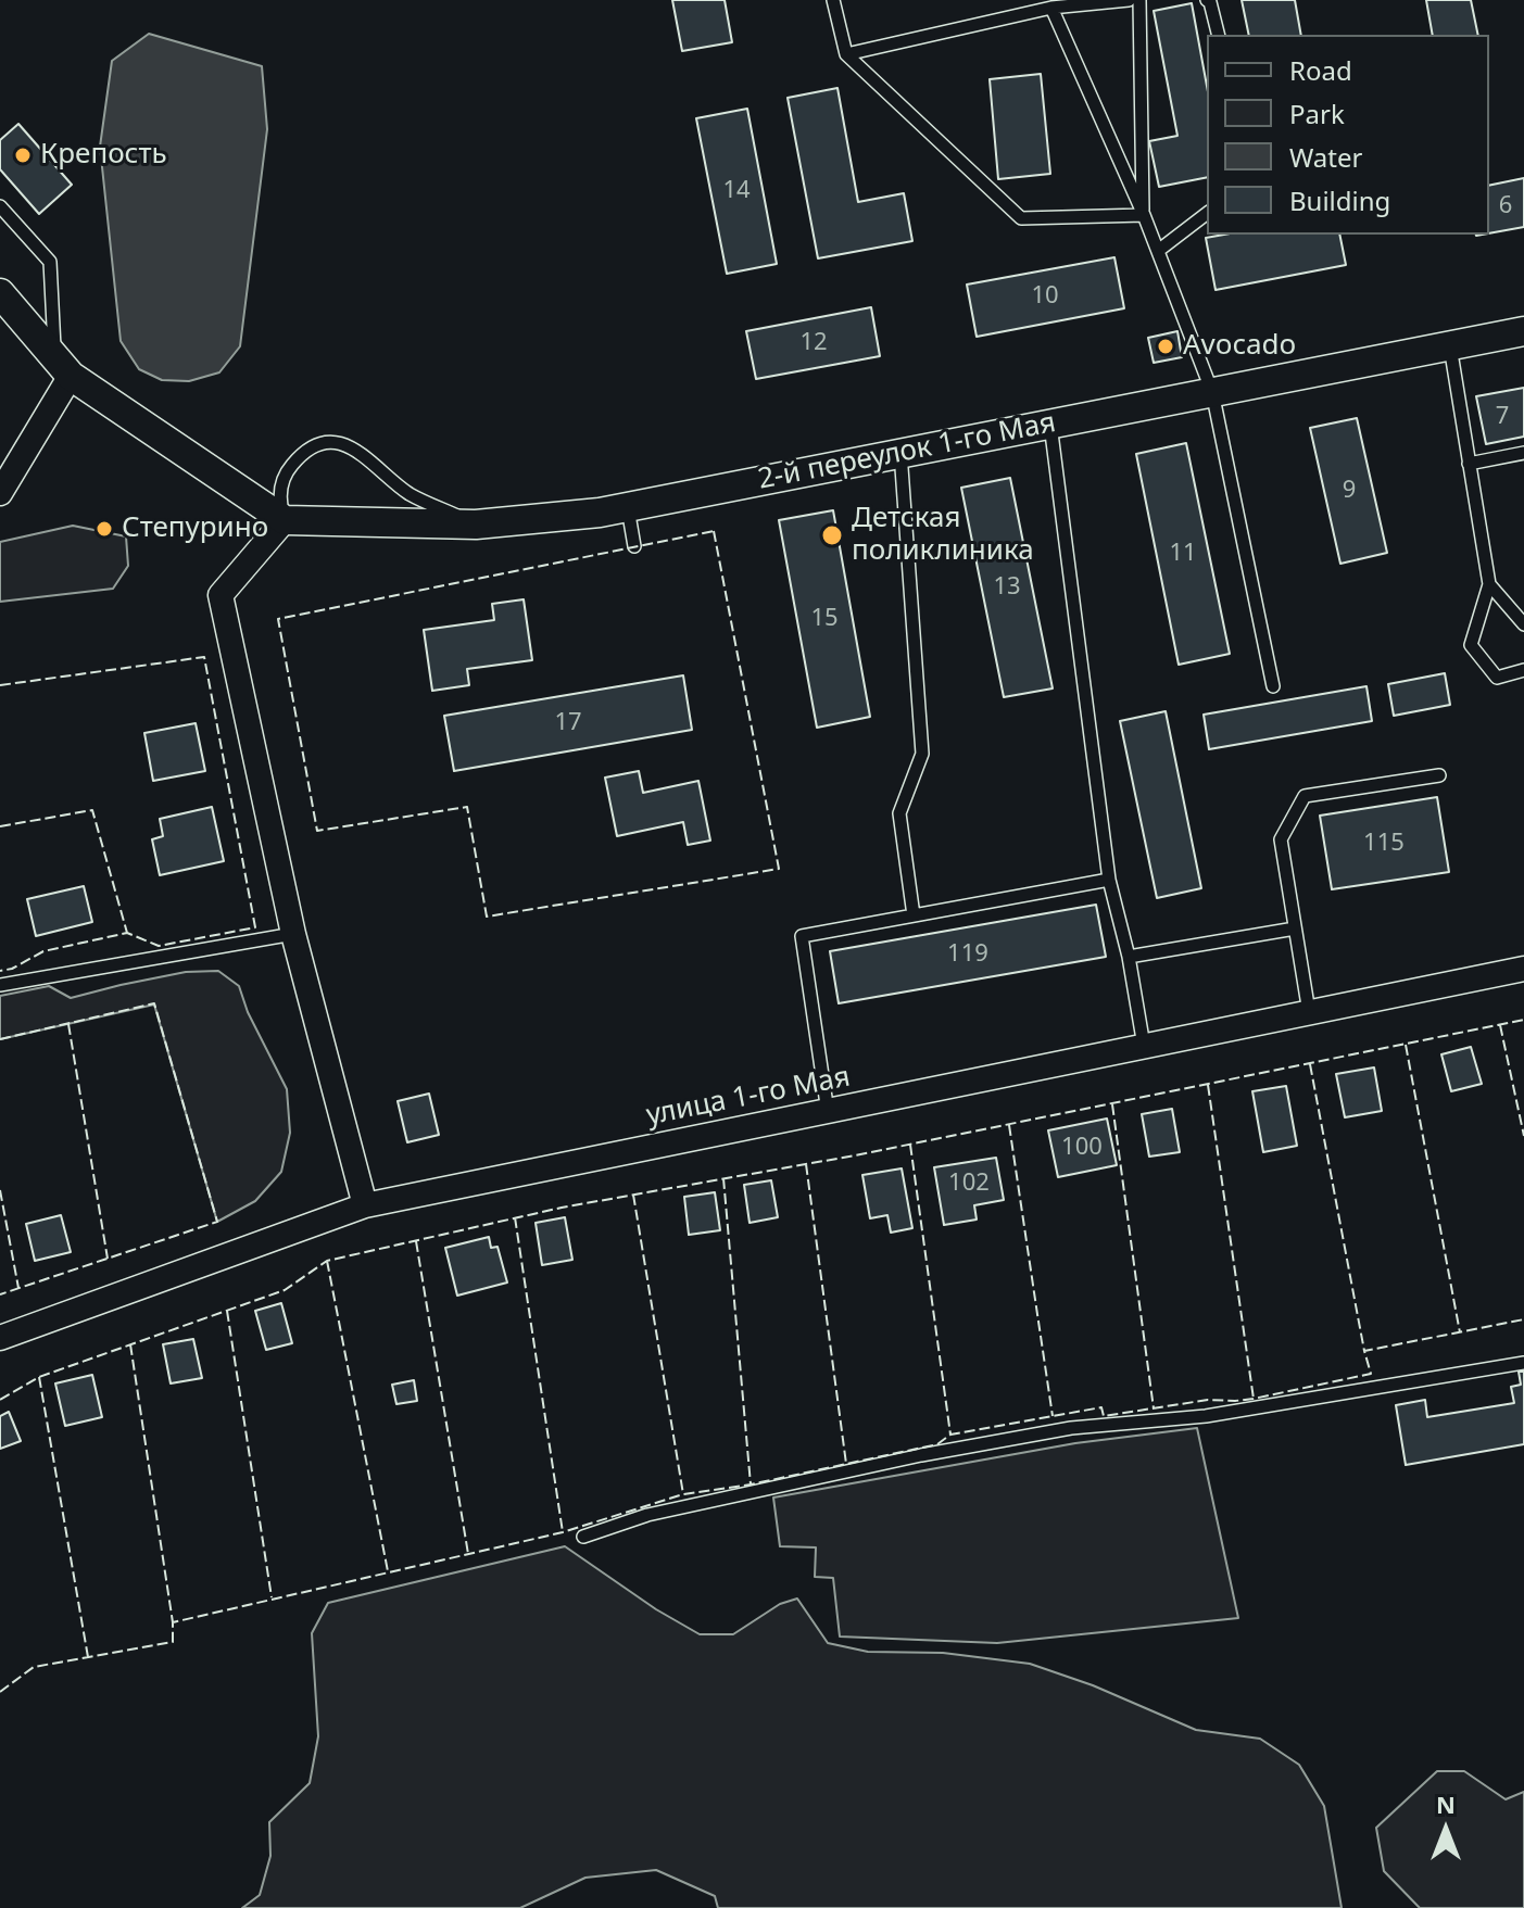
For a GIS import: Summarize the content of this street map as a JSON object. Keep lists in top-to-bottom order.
{
  "streets": {
    "street": ["2-й переулок 1-го Мая", "улица 1-го Мая"]
  },
  "places": [
    "Крепость",
    "Avocado",
    "Степурино",
    "Детская поликлиника"
  ],
  "house_numbers": [
    "14",
    "6",
    "10",
    "12",
    "7",
    "9",
    "11",
    "13",
    "15",
    "17",
    "115",
    "119",
    "100",
    "102"
  ],
  "legend": [
    "Road",
    "Park",
    "Water",
    "Building"
  ],
  "north": "top"
}
